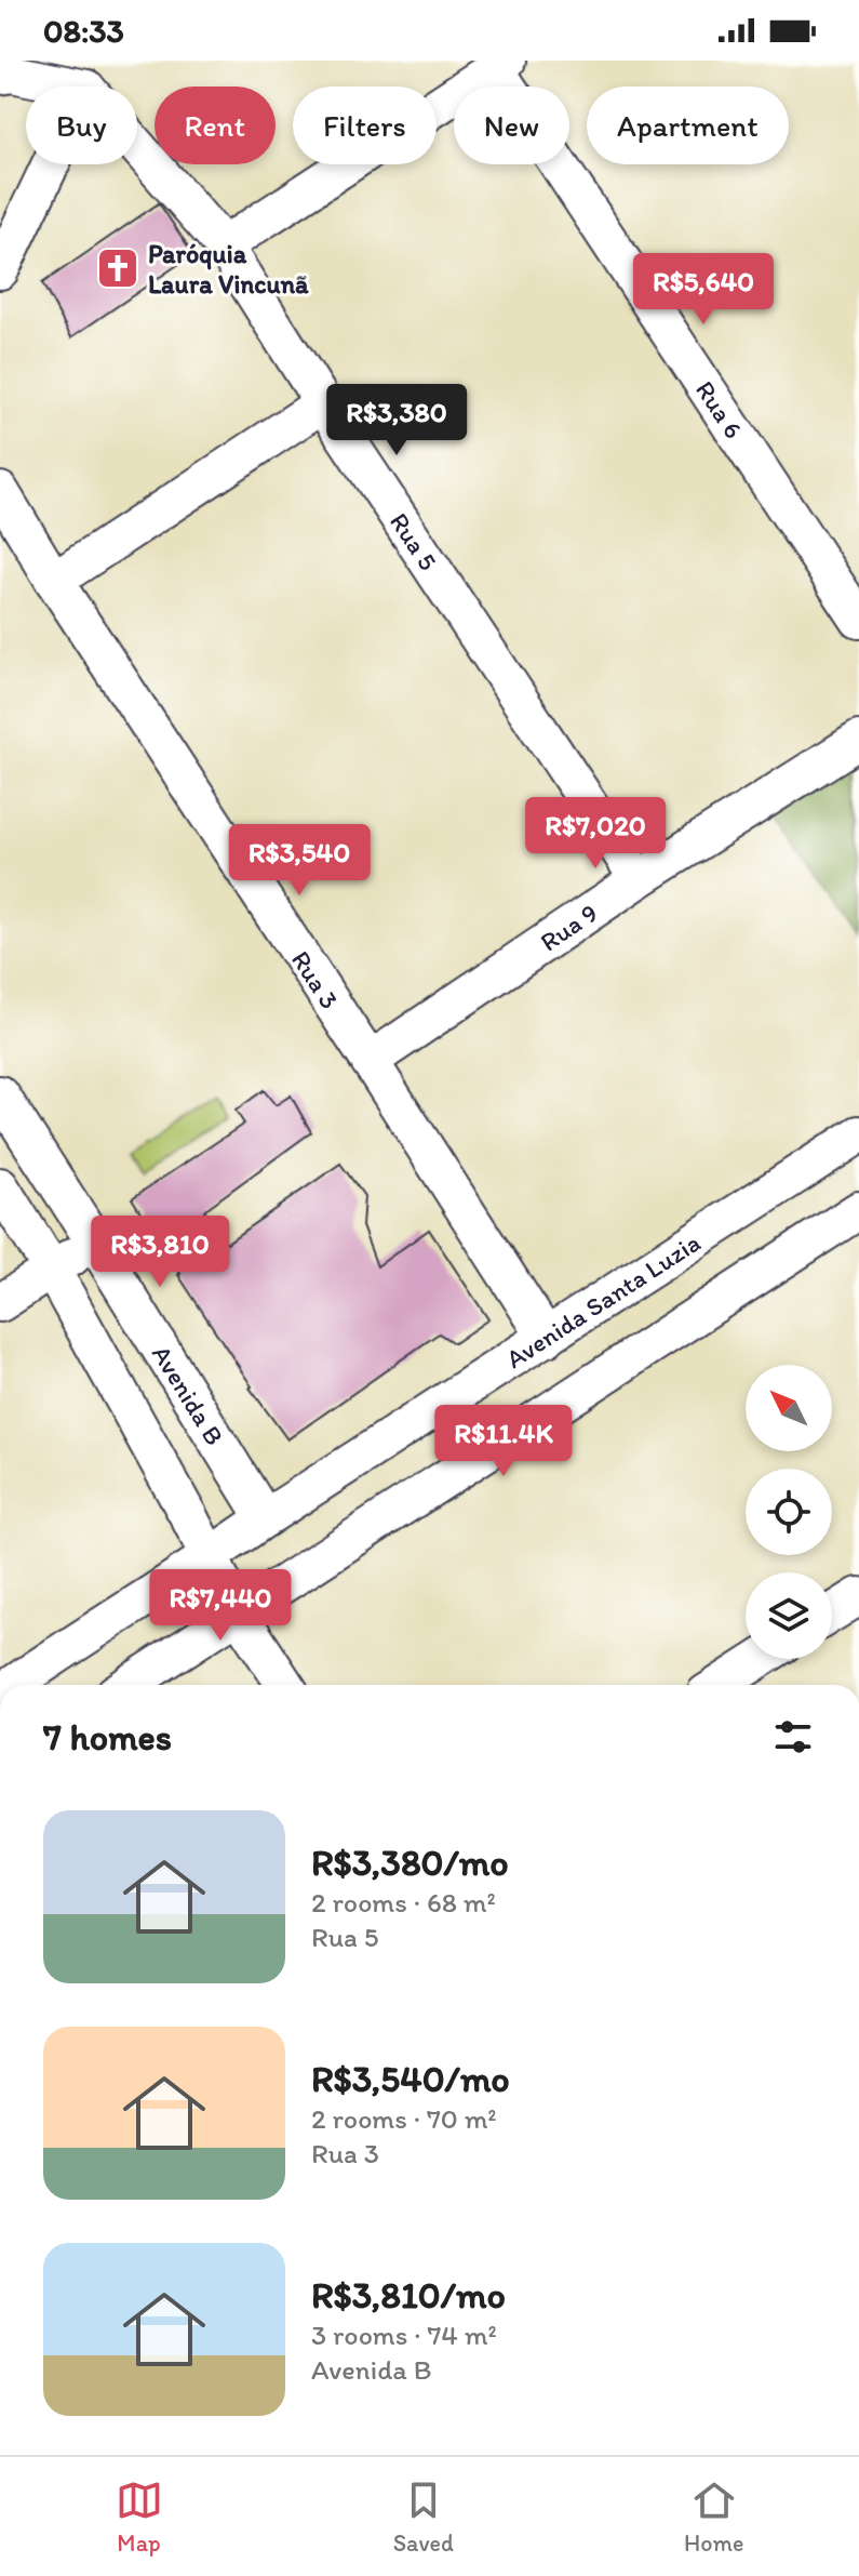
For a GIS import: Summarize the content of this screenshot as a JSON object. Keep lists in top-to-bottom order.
{
  "streets": {
    "street": [
      "Rua 6",
      "Rua 5",
      "Rua 9",
      "Rua 3",
      "Avenida Santa Luzia",
      "Avenida B"
    ]
  },
  "crossings": [
    ["Rua 5", "Rua 9"],
    ["Rua 9", "Rua 3"],
    ["Rua 3", "Avenida Santa Luzia"],
    ["Avenida Santa Luzia", "Avenida B"]
  ],
  "places": {
    "church": ["Paróquia Laura Vincunã"]
  },
  "north": "top left",
  "page": {
    "status": "08:33",
    "chip": [
      "Buy",
      "Rent",
      "Filters",
      "New",
      "Apartment"
    ],
    "price": [
      "R$5,640",
      "R$3,380",
      "R$7,020",
      "R$3,540",
      "R$3,810",
      "R$11.4K",
      "R$7,440"
    ],
    "heading": "7 homes",
    "list": [
      {
        "name": "R$3,380/mo",
        "note": "2 rooms · 68 m² · Rua 5"
      },
      {
        "name": "R$3,540/mo",
        "note": "2 rooms · 70 m² · Rua 3"
      },
      {
        "name": "R$3,810/mo",
        "note": "3 rooms · 74 m² · Avenida B"
      }
    ],
    "tabs": ["Map", "Saved", "Home"]
  }
}
